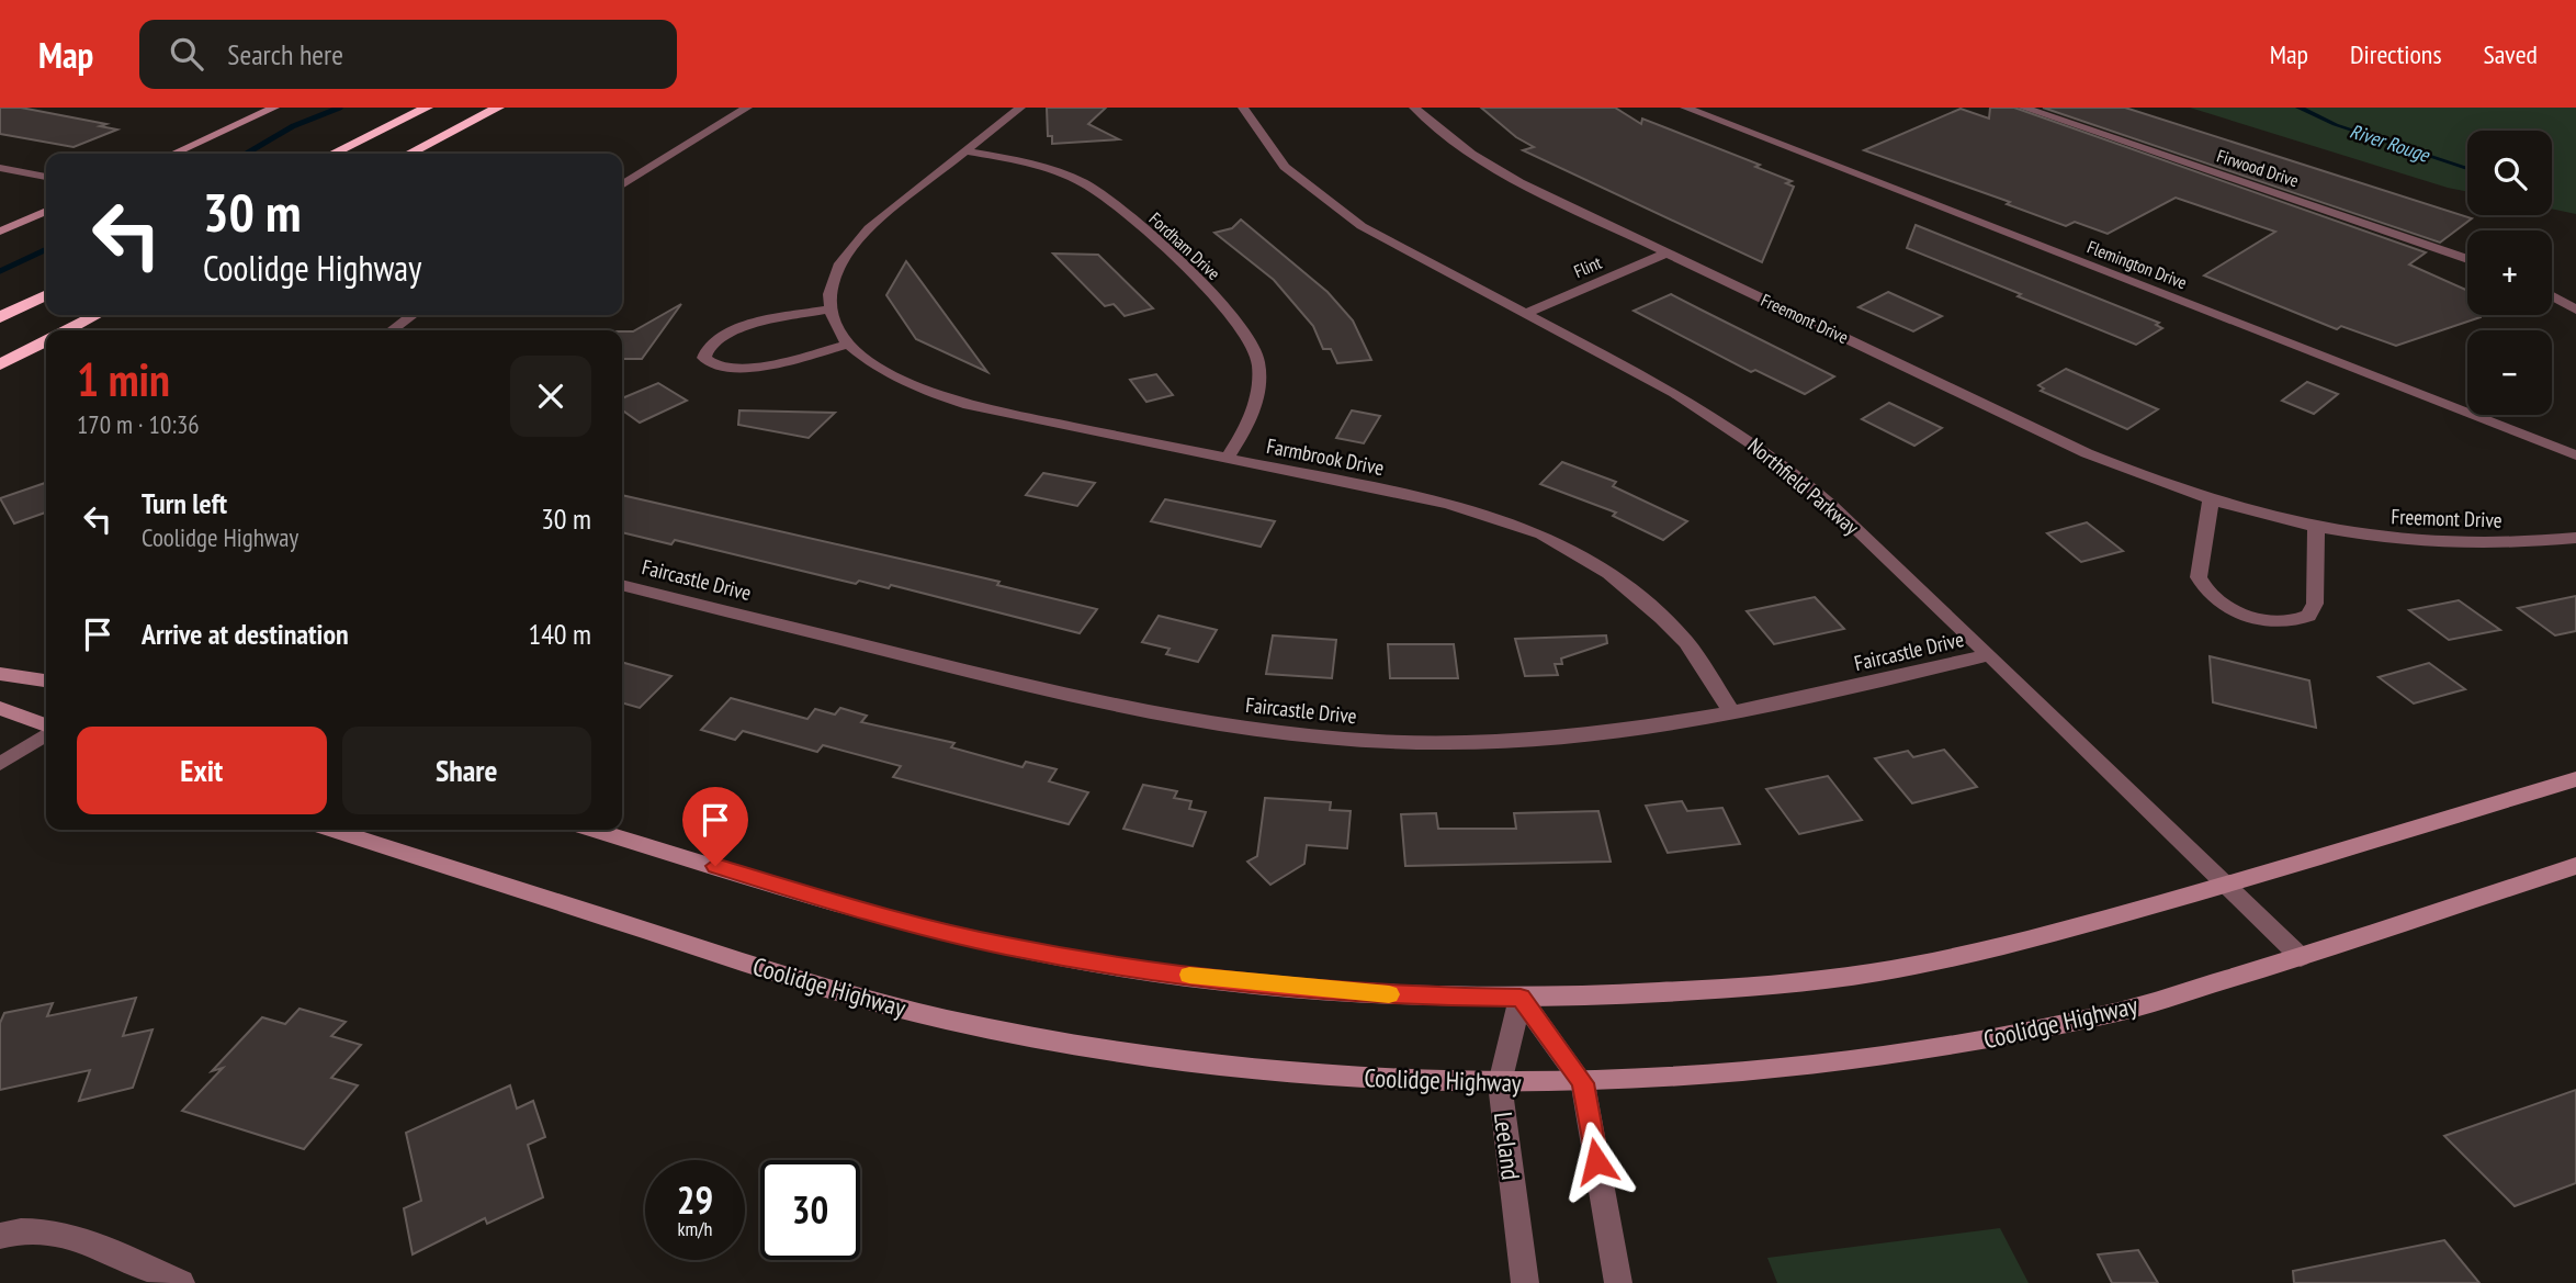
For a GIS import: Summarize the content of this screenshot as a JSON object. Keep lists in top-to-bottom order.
{
  "streets": {
    "main road": ["Coolidge Highway"],
    "street": [
      "Firwood Drive",
      "Fordham Drive",
      "Flemington Drive",
      "Flint",
      "Freemont Drive",
      "Farmbrook Drive",
      "Northfield Parkway",
      "Faircastle Drive",
      "Leeland"
    ]
  },
  "crossings": [
    ["Fordham Drive", "Farmbrook Drive"],
    ["Flint", "Freemont Drive"],
    ["Flint", "Northfield Parkway"],
    ["Farmbrook Drive", "Faircastle Drive"],
    ["Northfield Parkway", "Faircastle Drive"],
    ["Northfield Parkway", "Coolidge Highway"],
    ["Coolidge Highway", "Leeland"]
  ],
  "water": ["River Rouge"],
  "page": {
    "header": "Map",
    "search": "Search here",
    "nav": ["Map", "Directions", "Saved"],
    "map_buttons": ["+", "−"],
    "turn": ["30 m", "Coolidge Highway"],
    "heading": ["1 min", "170 m · 10:36"],
    "list": [
      {
        "name": "Turn left",
        "note": "Coolidge Highway",
        "value": "30 m"
      },
      {
        "name": "Arrive at destination",
        "value": "140 m"
      }
    ],
    "buttons": ["Exit", "Share"],
    "speed": "29 km/h",
    "limit": "30"
  }
}
